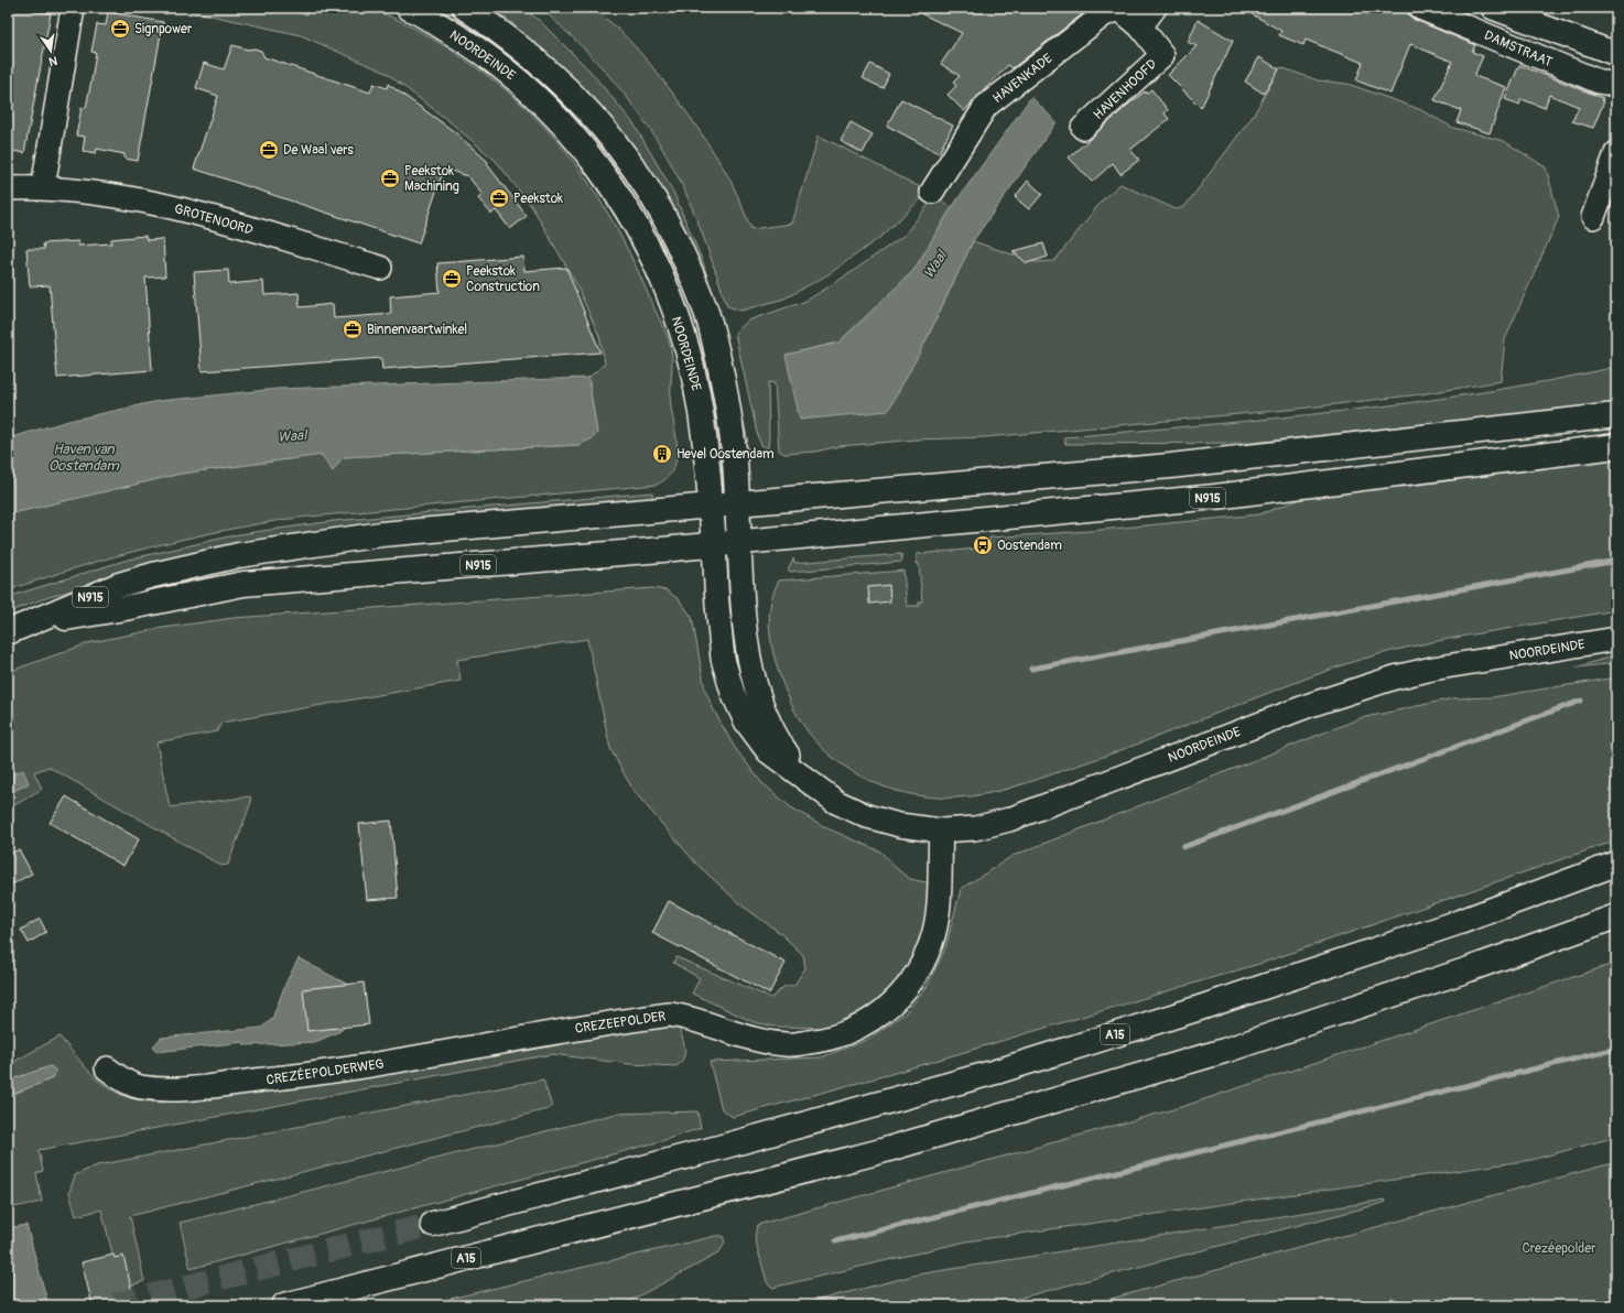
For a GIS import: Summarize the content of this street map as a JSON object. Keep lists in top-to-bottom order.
{
  "streets": {
    "main road": ["NOORDEINDE", "N915", "A15"],
    "street": [
      "DAMSTRAAT",
      "HAVENKADE",
      "HAVENHOOFD",
      "GROTENOORD",
      "CREZEEPOLDER",
      "CREZÉEPOLDERWEG"
    ]
  },
  "crossings": [
    ["NOORDEINDE", "N915"],
    ["NOORDEINDE", "CREZEEPOLDER"],
    ["HAVENKADE", "HAVENHOOFD"],
    ["CREZEEPOLDER", "CREZÉEPOLDERWEG"]
  ],
  "water": ["Waal", "Haven van Oostendam"],
  "parks": ["Crezéepolder"],
  "places": {
    "office": [
      "Signpower",
      "De Waal vers",
      "Peekstok Machining",
      "Peekstok",
      "Peekstok Construction",
      "Binnenvaartwinkel"
    ],
    "building": ["Hevel Oostendam"],
    "bus stop": ["Oostendam"]
  },
  "north": "bottom"
}
